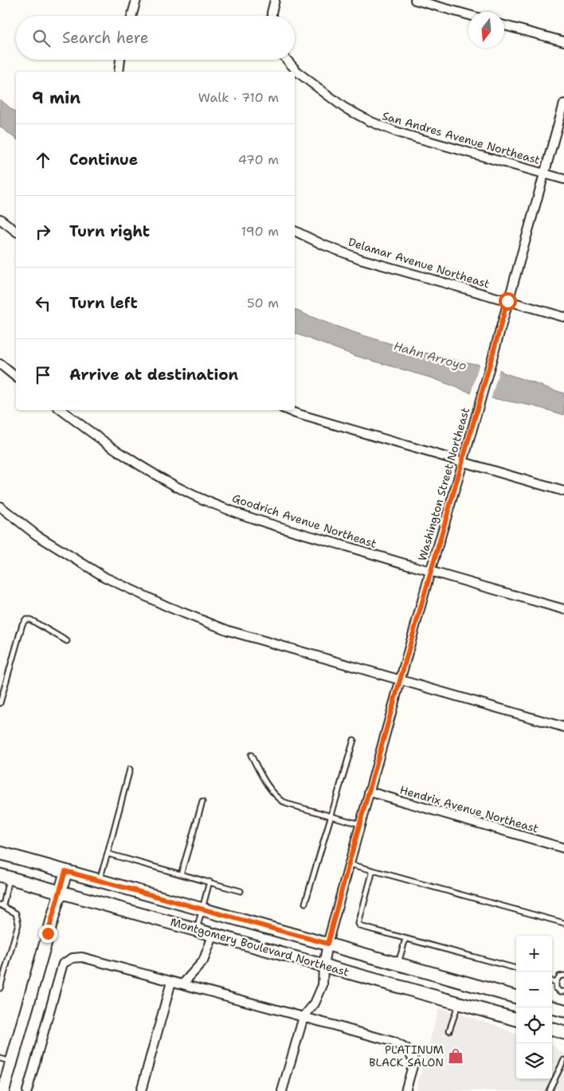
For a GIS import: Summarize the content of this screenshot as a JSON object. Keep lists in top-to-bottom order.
{
  "streets": {
    "main road": ["Montgomery Boulevard Northeast"],
    "street": [
      "San Andres Avenue Northeast",
      "Delamar Avenue Northeast",
      "Washington Street Northeast",
      "Goodrich Avenue Northeast",
      "Hendrix Avenue Northeast"
    ]
  },
  "crossings": [
    ["San Andres Avenue Northeast", "Washington Street Northeast"],
    ["Delamar Avenue Northeast", "Washington Street Northeast"],
    ["Washington Street Northeast", "Goodrich Avenue Northeast"],
    ["Washington Street Northeast", "Hendrix Avenue Northeast"],
    ["Washington Street Northeast", "Montgomery Boulevard Northeast"]
  ],
  "water": ["Hahn Arroyo"],
  "places": {
    "shop": ["PLATINUM BLACK SALON"]
  },
  "north": "bottom",
  "page": {
    "search": "Search here",
    "heading": ["9 min", "Walk · 710 m"],
    "list": [
      ["Continue", "470 m"],
      ["Turn right", "190 m"],
      ["Turn left", "50 m"],
      "Arrive at destination"
    ],
    "map_buttons": ["+", "−"]
  }
}
